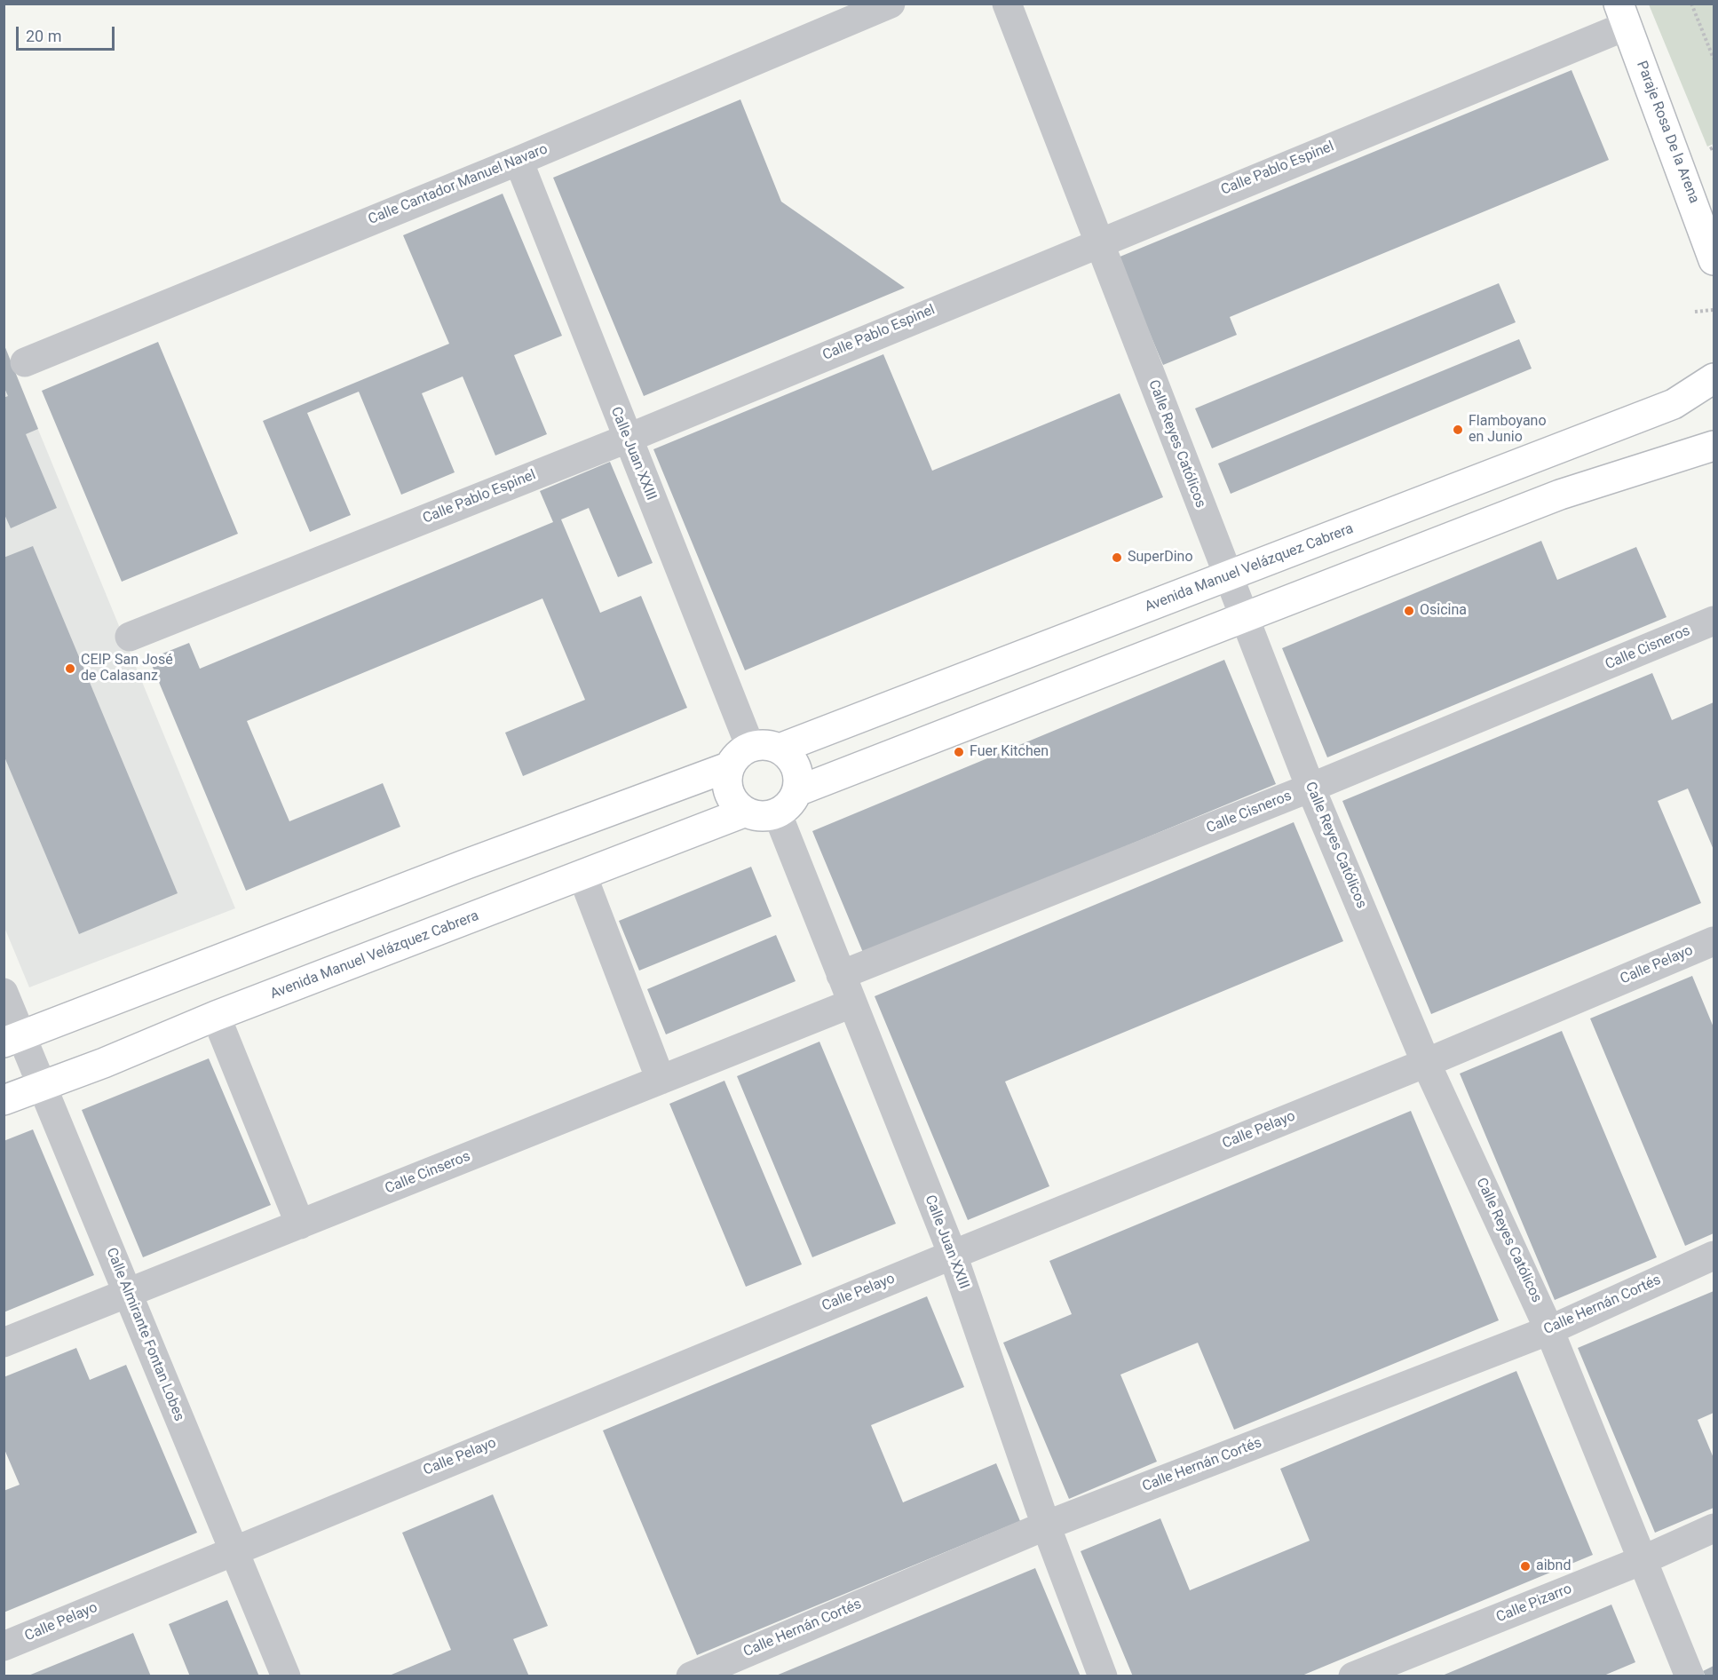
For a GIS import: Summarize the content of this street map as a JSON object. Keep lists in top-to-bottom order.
{
  "streets": {
    "main road": ["Paraje Rosa De la Arena", "Avenida Manuel Velázquez Cabrera"],
    "street": [
      "Calle Pablo Espinel",
      "Calle Cantador Manuel Navaro",
      "Calle Reyes Católicos",
      "Calle Juan XXIII",
      "Calle Cisneros",
      "Calle Pelayo",
      "Calle Cinseros",
      "Calle Hernán Cortés",
      "Calle Almirante Fontan Lobes",
      "Calle Pizarro"
    ]
  },
  "crossings": [
    ["Paraje Rosa De la Arena", "Calle Pablo Espinel"],
    ["Calle Pablo Espinel", "Calle Reyes Católicos"],
    ["Calle Pablo Espinel", "Calle Juan XXIII"],
    ["Calle Cantador Manuel Navaro", "Calle Juan XXIII"],
    ["Calle Reyes Católicos", "Avenida Manuel Velázquez Cabrera"],
    ["Calle Reyes Católicos", "Calle Cisneros"],
    ["Calle Reyes Católicos", "Calle Pelayo"],
    ["Calle Reyes Católicos", "Calle Hernán Cortés"],
    ["Calle Reyes Católicos", "Calle Pizarro"],
    ["Calle Juan XXIII", "Avenida Manuel Velázquez Cabrera"],
    ["Calle Juan XXIII", "Calle Cisneros"],
    ["Calle Juan XXIII", "Calle Pelayo"],
    ["Calle Juan XXIII", "Calle Cinseros"],
    ["Calle Juan XXIII", "Calle Hernán Cortés"],
    ["Avenida Manuel Velázquez Cabrera", "Calle Almirante Fontan Lobes"],
    ["Calle Pelayo", "Calle Almirante Fontan Lobes"],
    ["Calle Cinseros", "Calle Almirante Fontan Lobes"]
  ],
  "places": [
    "Flamboyano en Junio",
    "SuperDino",
    "Osicina",
    "CEIP San José de Calasanz",
    "Fuer Kitchen",
    "aibnd"
  ],
  "scale_bar": "20 m"
}
